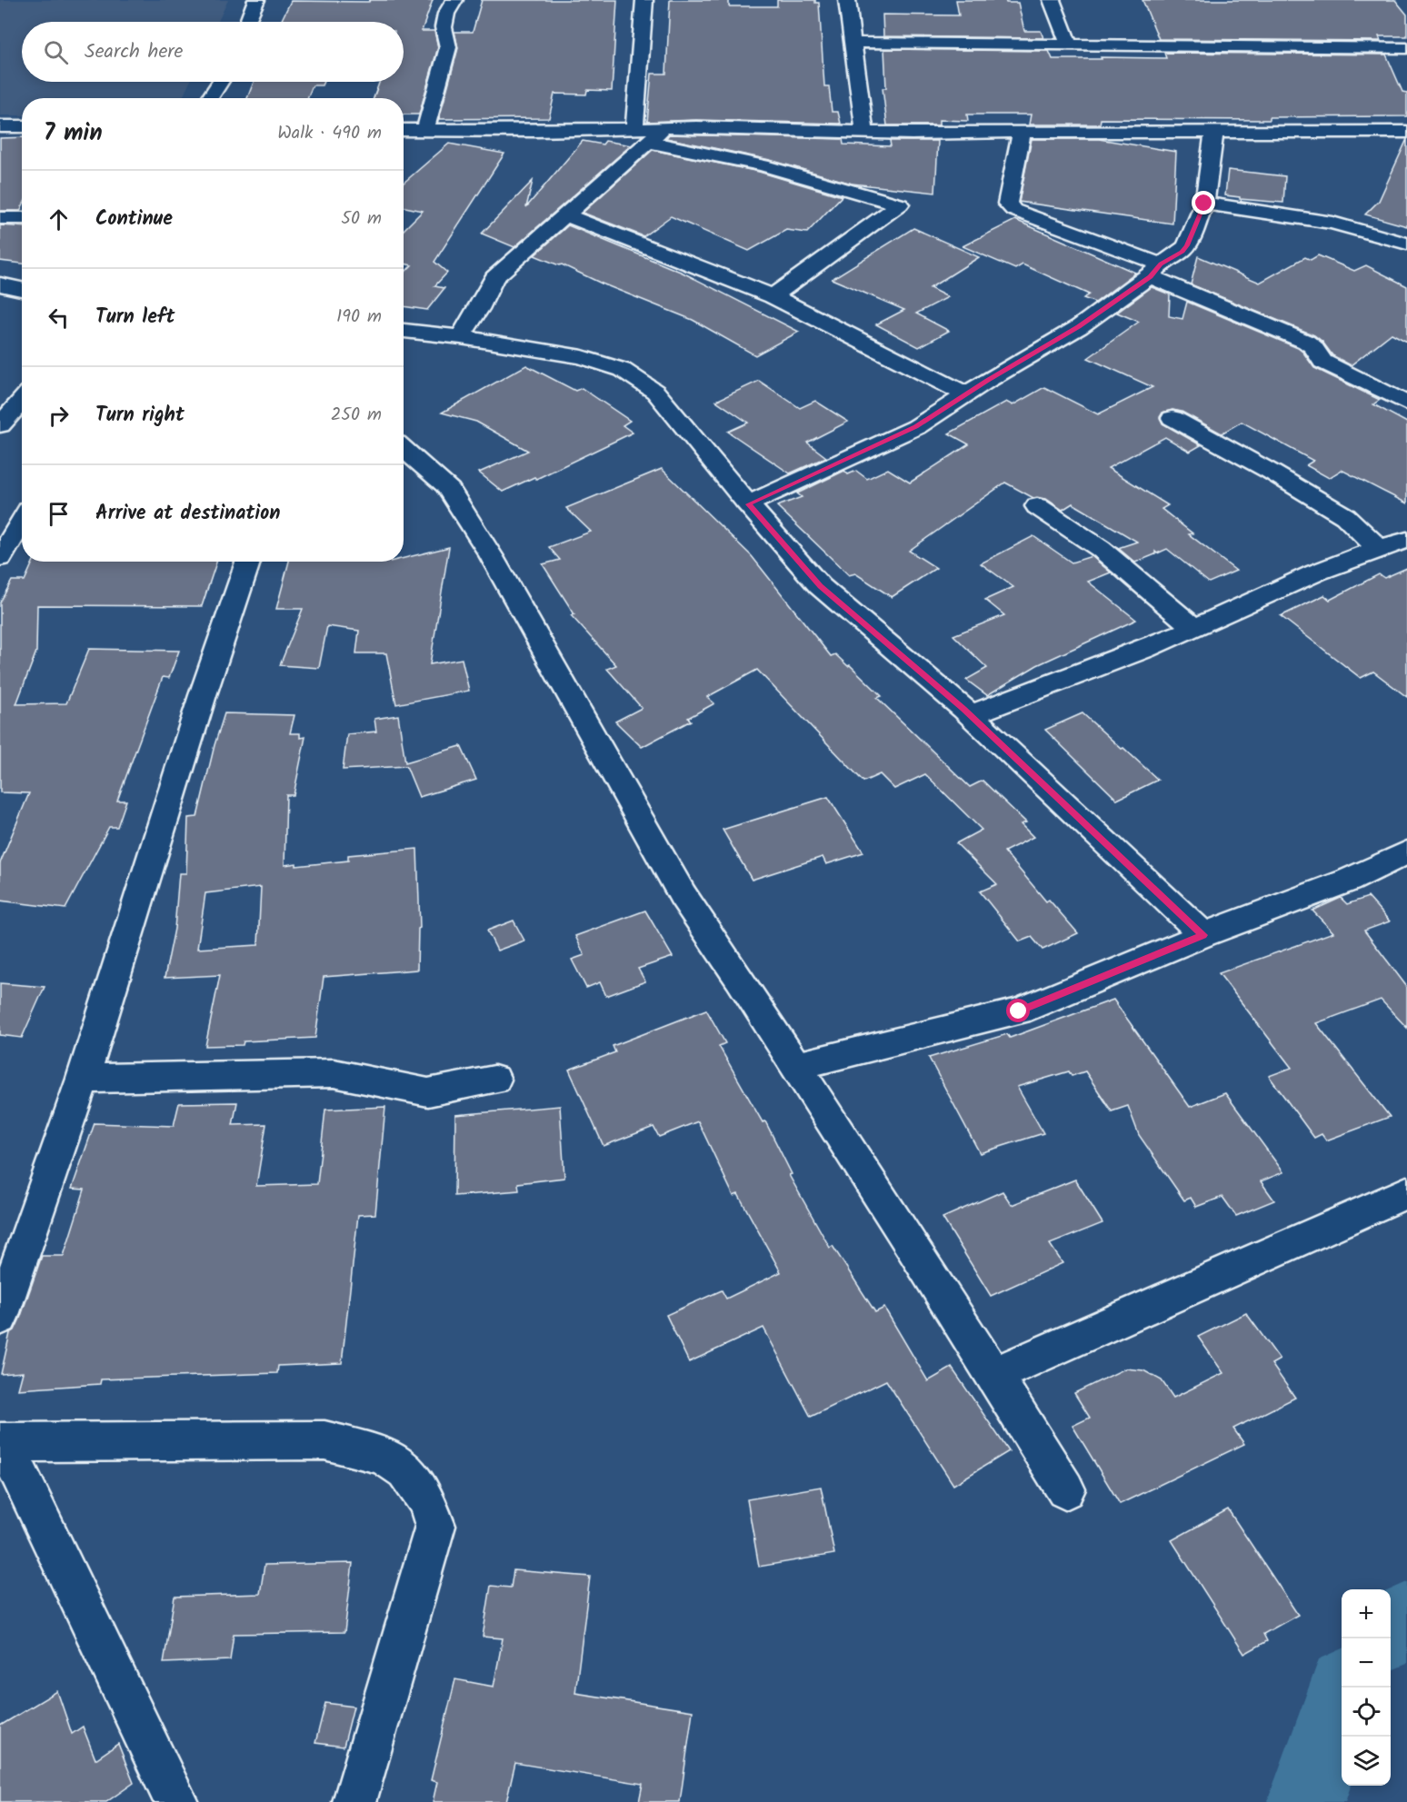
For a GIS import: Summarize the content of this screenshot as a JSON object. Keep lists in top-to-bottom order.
{
  "page": {
    "search": "Search here",
    "heading": ["7 min", "Walk · 490 m"],
    "list": [
      ["Continue", "50 m"],
      ["Turn left", "190 m"],
      ["Turn right", "250 m"],
      "Arrive at destination"
    ],
    "map_buttons": ["+", "−"]
  }
}
